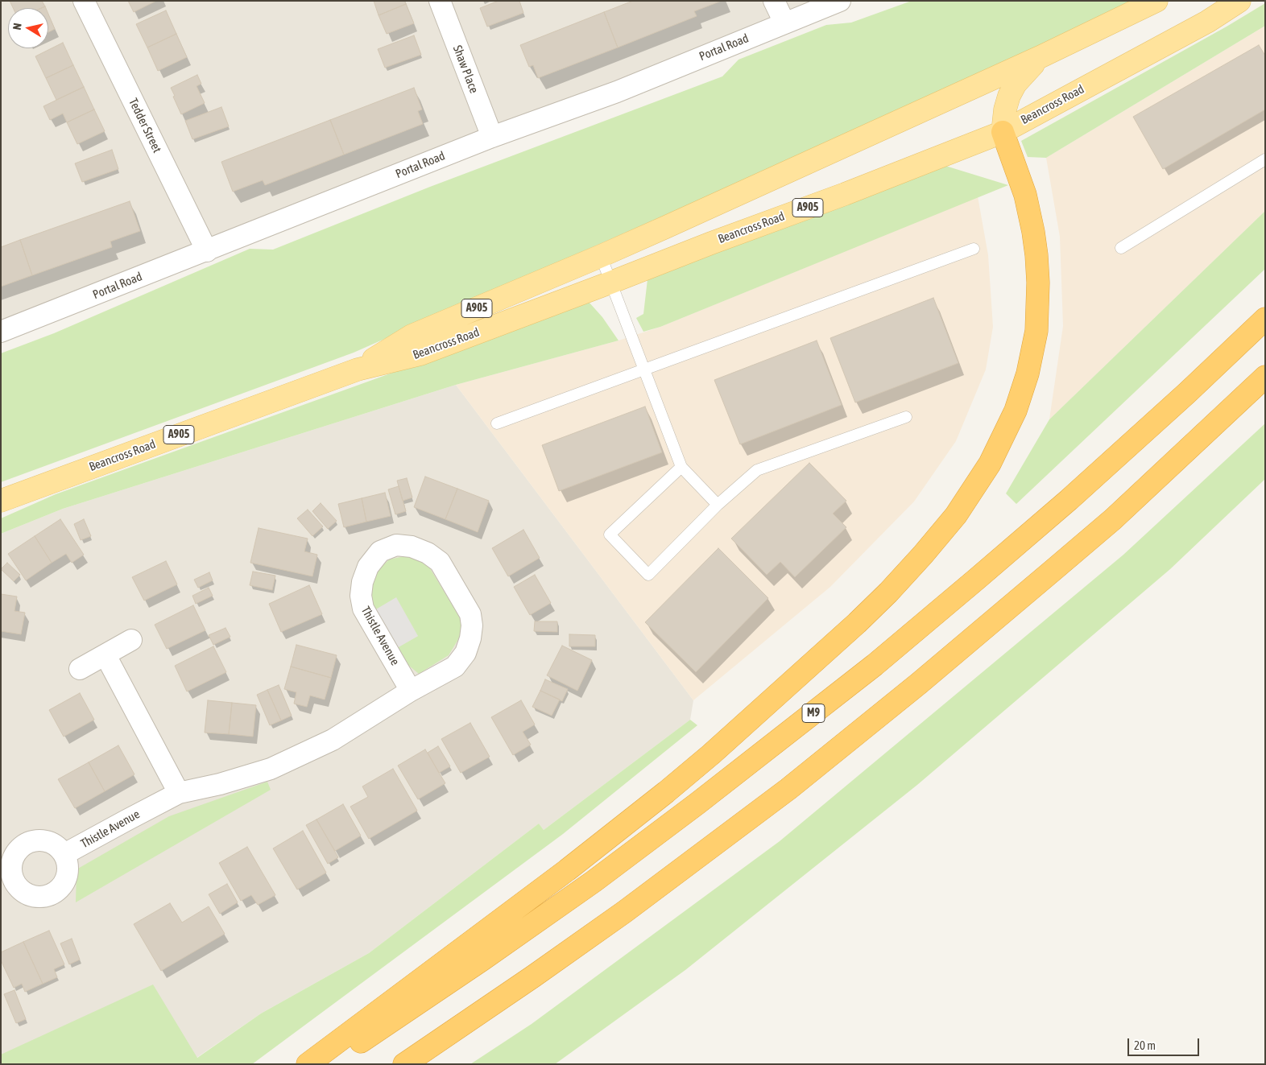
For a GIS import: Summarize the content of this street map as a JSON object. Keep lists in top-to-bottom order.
{
  "streets": {
    "highway": ["M9"],
    "main road": ["Beancross Road", "A905"],
    "street": [
      "Portal Road",
      "Shaw Place",
      "Tedder Street",
      "Thistle Avenue"
    ]
  },
  "crossings": [
    ["Portal Road", "Shaw Place"],
    ["Portal Road", "Tedder Street"],
    ["Beancross Road", "A905"]
  ],
  "scale_bar": "20 m",
  "north": "left"
}
